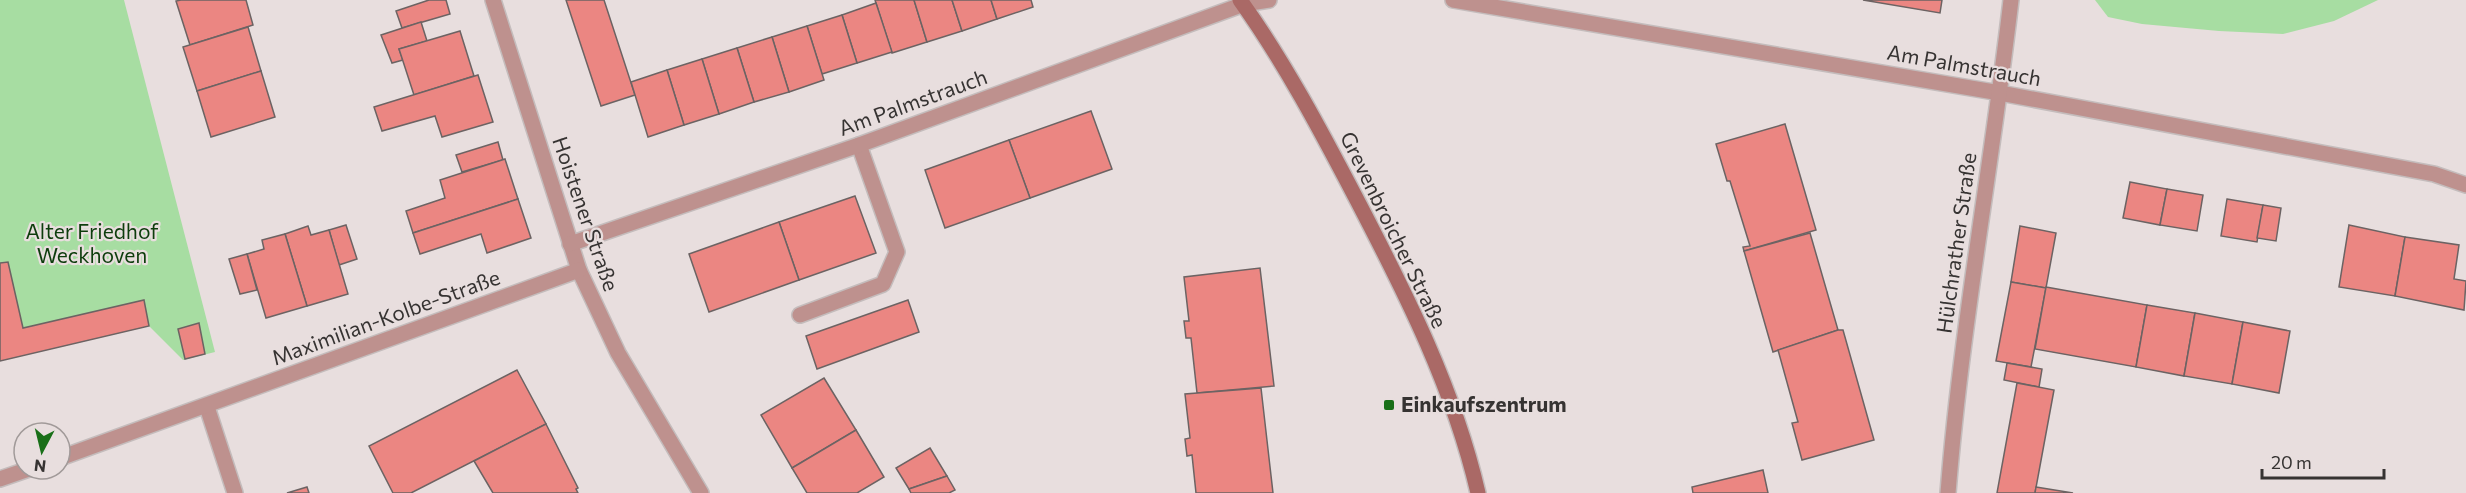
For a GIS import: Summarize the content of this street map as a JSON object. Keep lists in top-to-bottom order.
{
  "streets": {
    "main road": ["Grevenbroicher Straße"],
    "street": [
      "Am Palmstrauch",
      "Hoistener Straße",
      "Hülchrather Straße",
      "Maximilian-Kolbe-Straße"
    ]
  },
  "crossings": [
    ["Am Palmstrauch", "Hoistener Straße"],
    ["Am Palmstrauch", "Grevenbroicher Straße"],
    ["Am Palmstrauch", "Hülchrather Straße"],
    ["Hoistener Straße", "Maximilian-Kolbe-Straße"]
  ],
  "parks": ["Alter Friedhof Weckhoven"],
  "places": {
    "transit": ["Einkaufszentrum"]
  },
  "scale_bar": "20 m",
  "north": "bottom"
}
